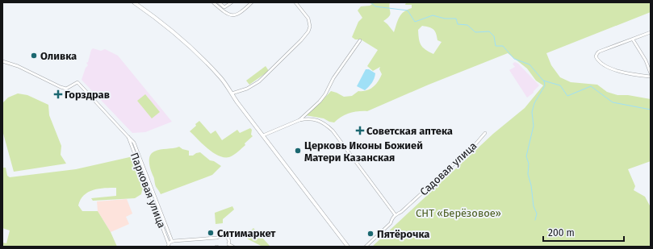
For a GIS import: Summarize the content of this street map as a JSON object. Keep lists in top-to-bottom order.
{
  "streets": {
    "street": ["Садовая улица", "Парковая улица"]
  },
  "parks": ["СНТ «Берёзовое»"],
  "places": {
    "other": [
      "Оливка",
      "Церковь Иконы Божией Матери Казанская",
      "Ситимаркет",
      "Пятёрочка"
    ],
    "health": ["Горздрав", "Советская аптека"]
  },
  "scale_bar": "200 m"
}
